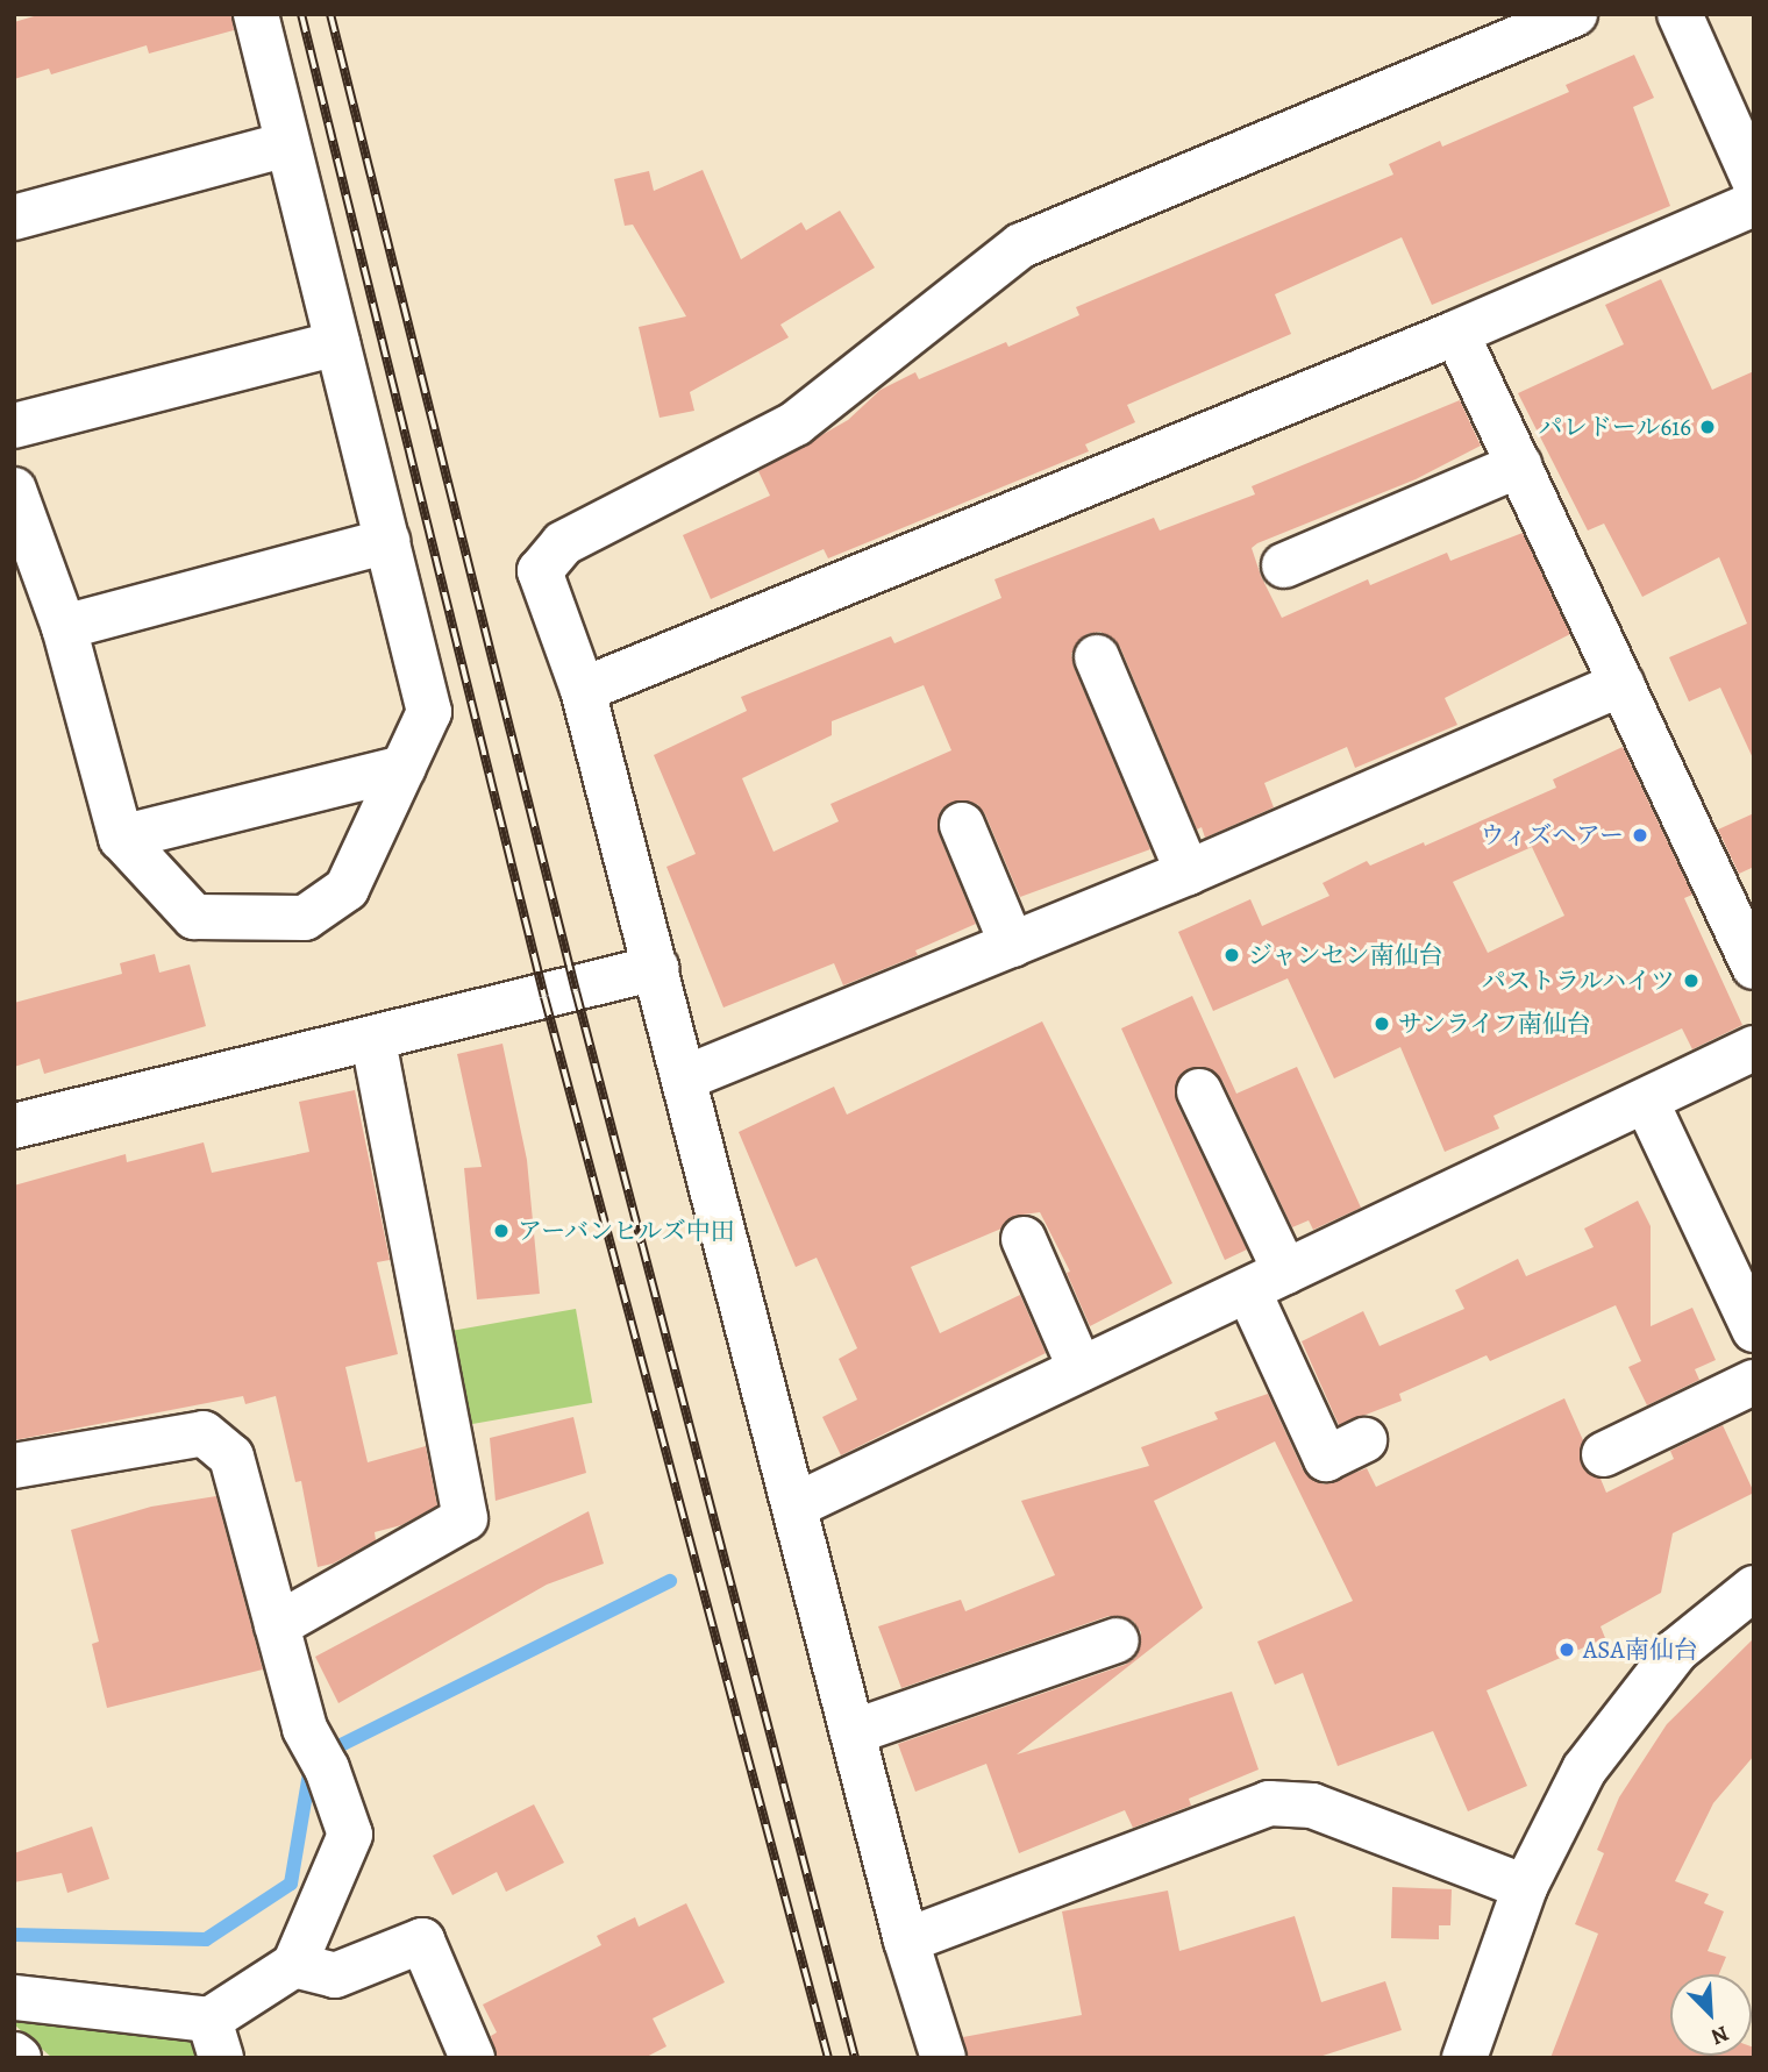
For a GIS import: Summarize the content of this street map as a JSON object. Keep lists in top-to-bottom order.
{
  "places": [
    "パレドール616",
    "ウィズヘアー",
    "ジャンセン南仙台",
    "パストラルハイツ",
    "サンライフ南仙台",
    "アーバンヒルズ中田",
    "ASA南仙台"
  ],
  "north": "bottom right"
}
